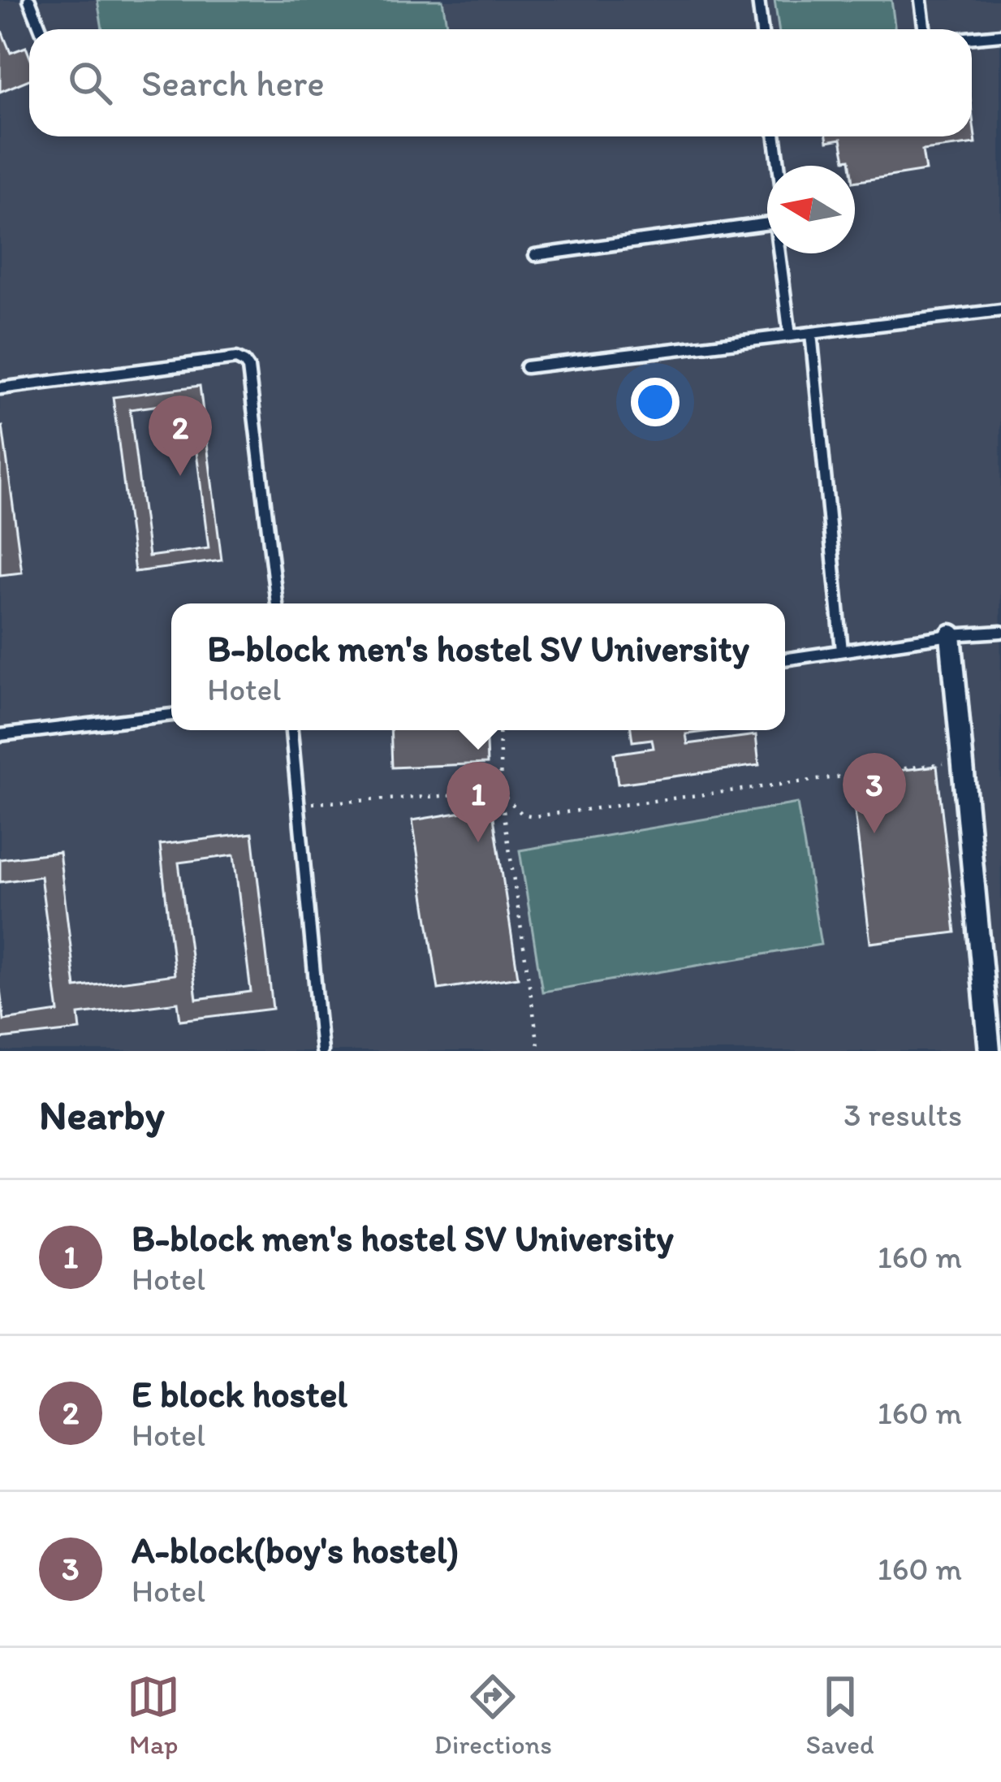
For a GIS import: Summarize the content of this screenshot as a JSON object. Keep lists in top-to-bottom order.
{
  "north": "left",
  "page": {
    "search": "Search here",
    "pins": ["2", "3", "1"],
    "popup": ["B-block men's hostel SV University", "Hotel"],
    "heading": ["Nearby", "3 results"],
    "list": [
      {
        "mark": "1",
        "name": "B-block men's hostel SV University",
        "note": "Hotel",
        "value": "160 m"
      },
      {
        "mark": "2",
        "name": "E block hostel",
        "note": "Hotel",
        "value": "160 m"
      },
      {
        "mark": "3",
        "name": "A-block(boy's hostel)",
        "note": "Hotel",
        "value": "160 m"
      }
    ],
    "nav": ["Map", "Directions", "Saved"]
  }
}
